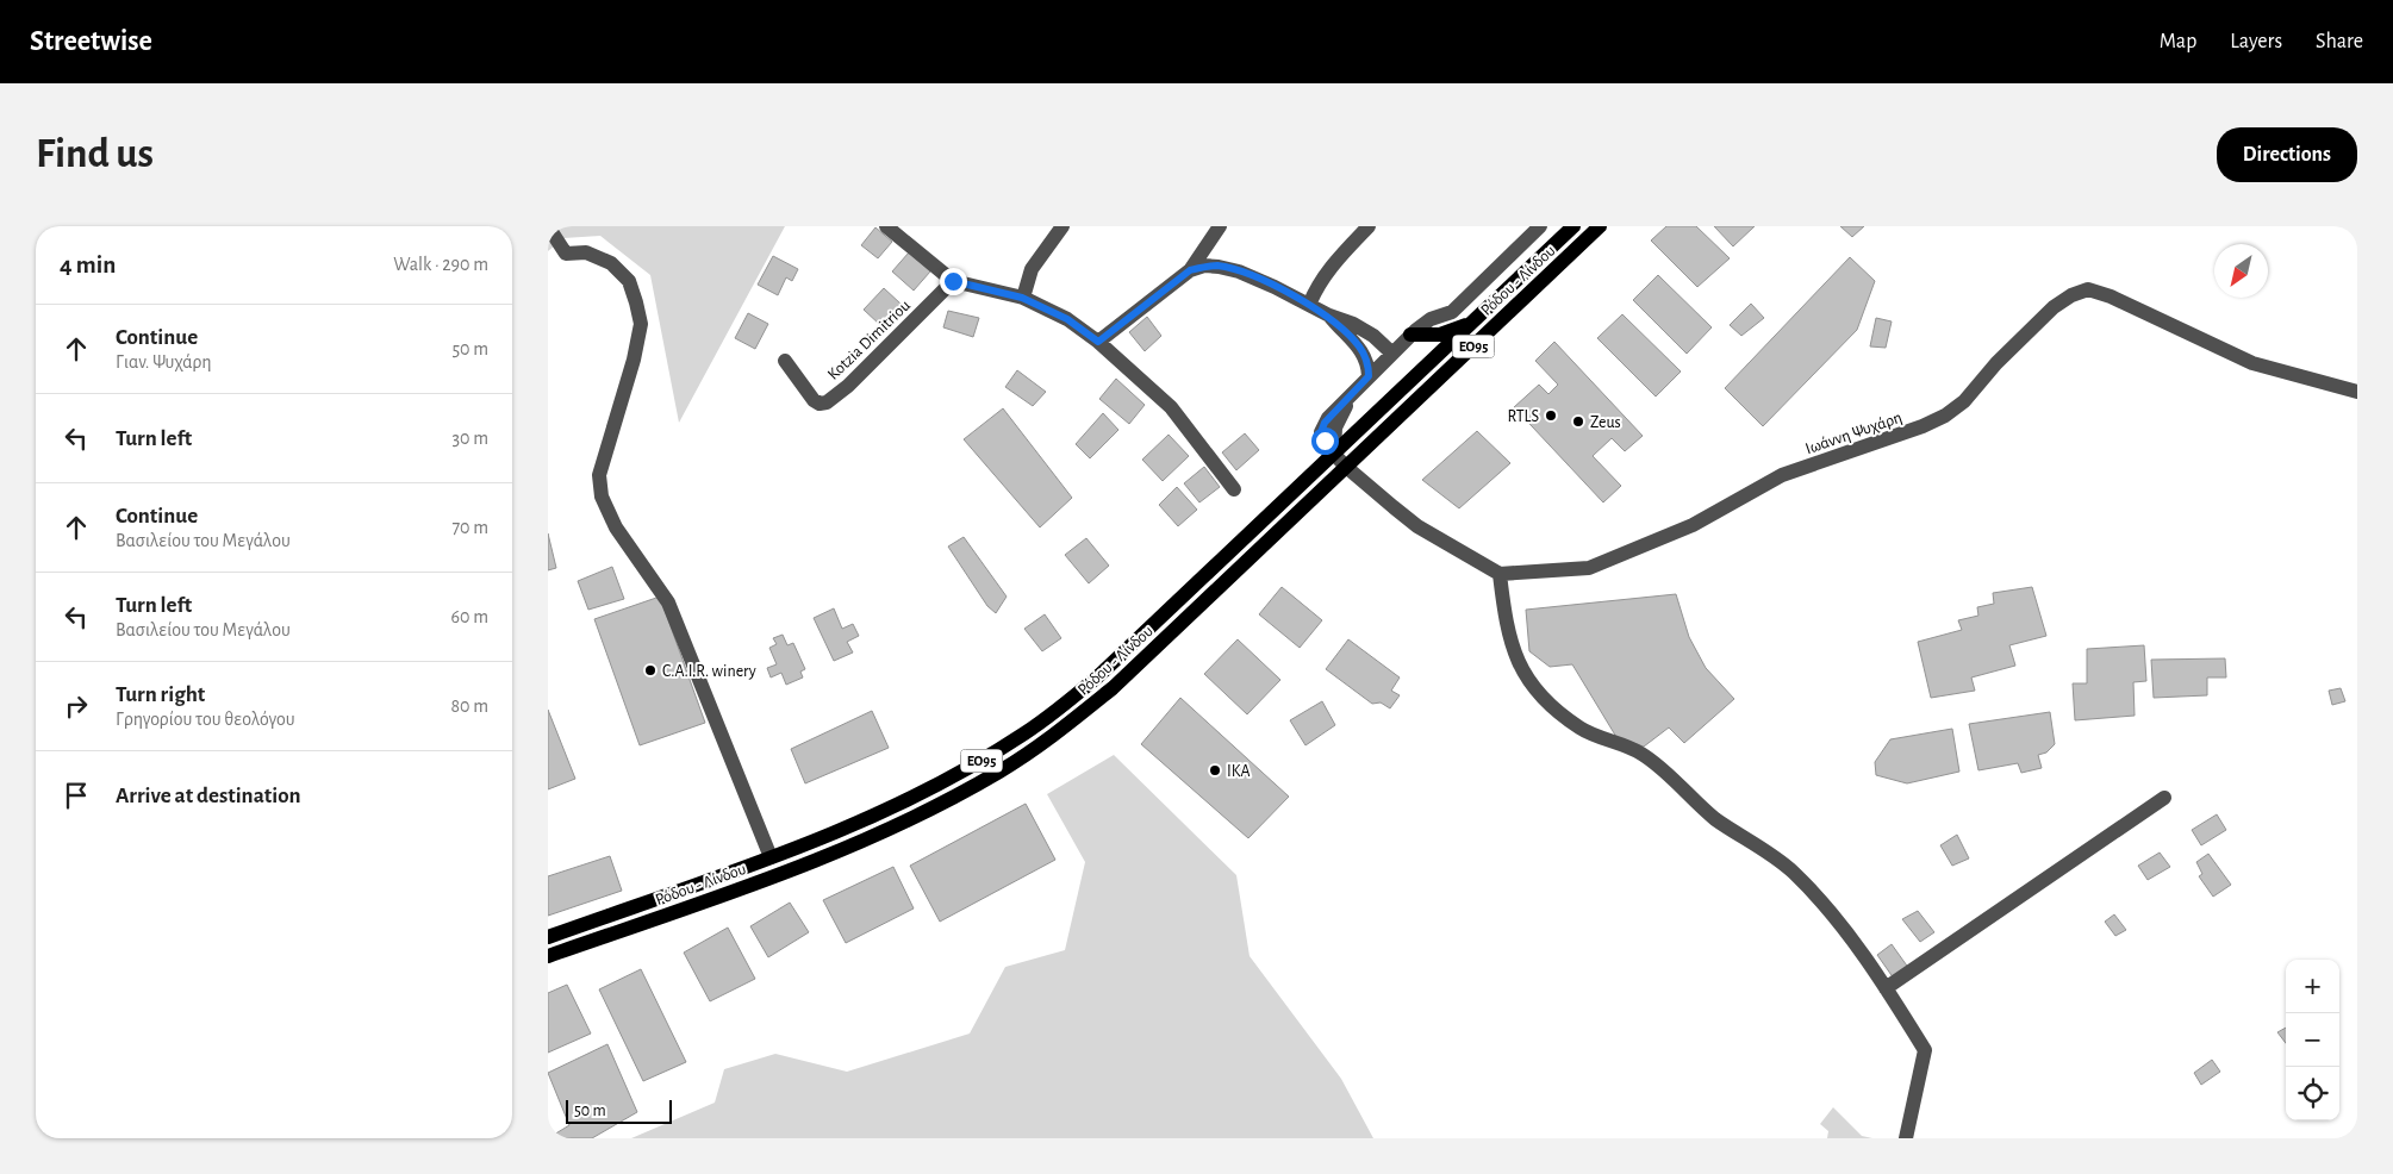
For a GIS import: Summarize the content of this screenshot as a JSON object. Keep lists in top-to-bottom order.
{
  "streets": {
    "main road": ["Ρόδου - Λίνδου", "ΕΟ95"],
    "street": ["Kotzia Dimitriou", "Ιωάννη Ψυχάρη"]
  },
  "places": [
    "RTLS",
    "Zeus",
    "C.A.I.R. winery",
    "IKA"
  ],
  "scale_bar": "50 m",
  "north": "bottom left",
  "page": {
    "header": "Streetwise",
    "nav": ["Map", "Layers", "Share"],
    "buttons": "Directions",
    "title": "Find us",
    "heading": ["4 min", "Walk · 290 m"],
    "list": [
      ["Continue", "Γιαν. Ψυχάρη", "50 m"],
      ["Turn left", "30 m"],
      ["Continue", "Βασιλείου του Μεγάλου", "70 m"],
      ["Turn left", "Βασιλείου του Μεγάλου", "60 m"],
      ["Turn right", "Γρηγορίου του θεολόγου", "80 m"],
      "Arrive at destination"
    ],
    "map_buttons": ["+", "−"],
    "scale": "50 m"
  }
}
